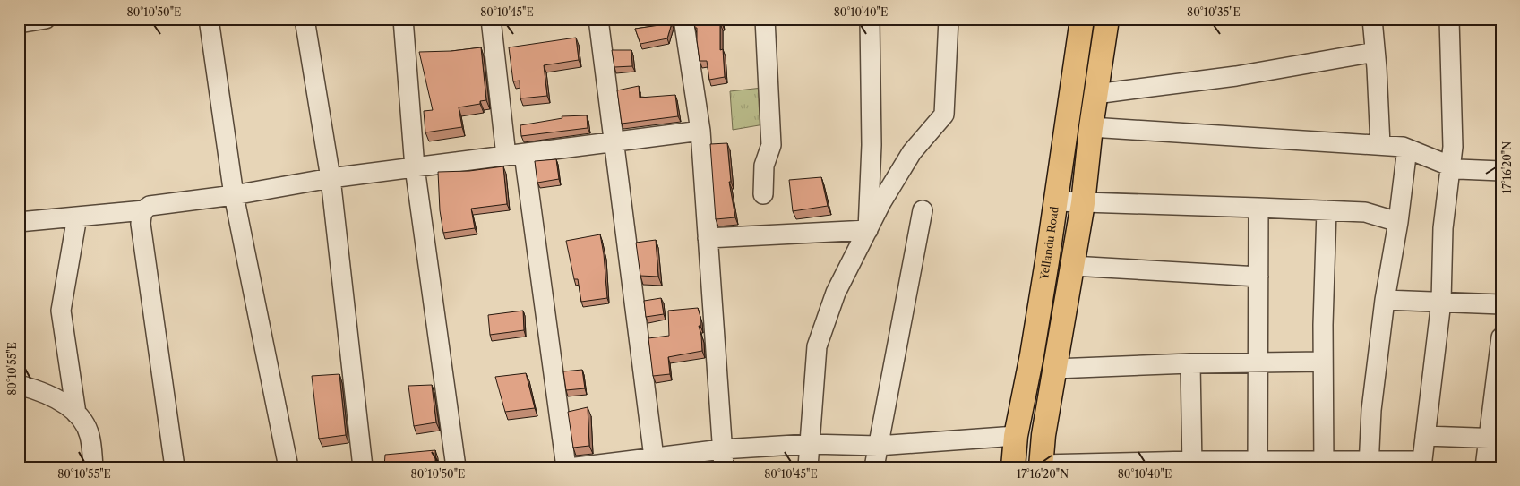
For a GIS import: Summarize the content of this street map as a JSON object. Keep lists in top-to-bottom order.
{
  "streets": {
    "main road": ["Yellandu Road"]
  },
  "coordinates": [
    "80°10'50\"E",
    "80°10'45\"E",
    "80°10'40\"E",
    "80°10'35\"E",
    "17°16'20\"N",
    "80°10'55\"E"
  ]
}
